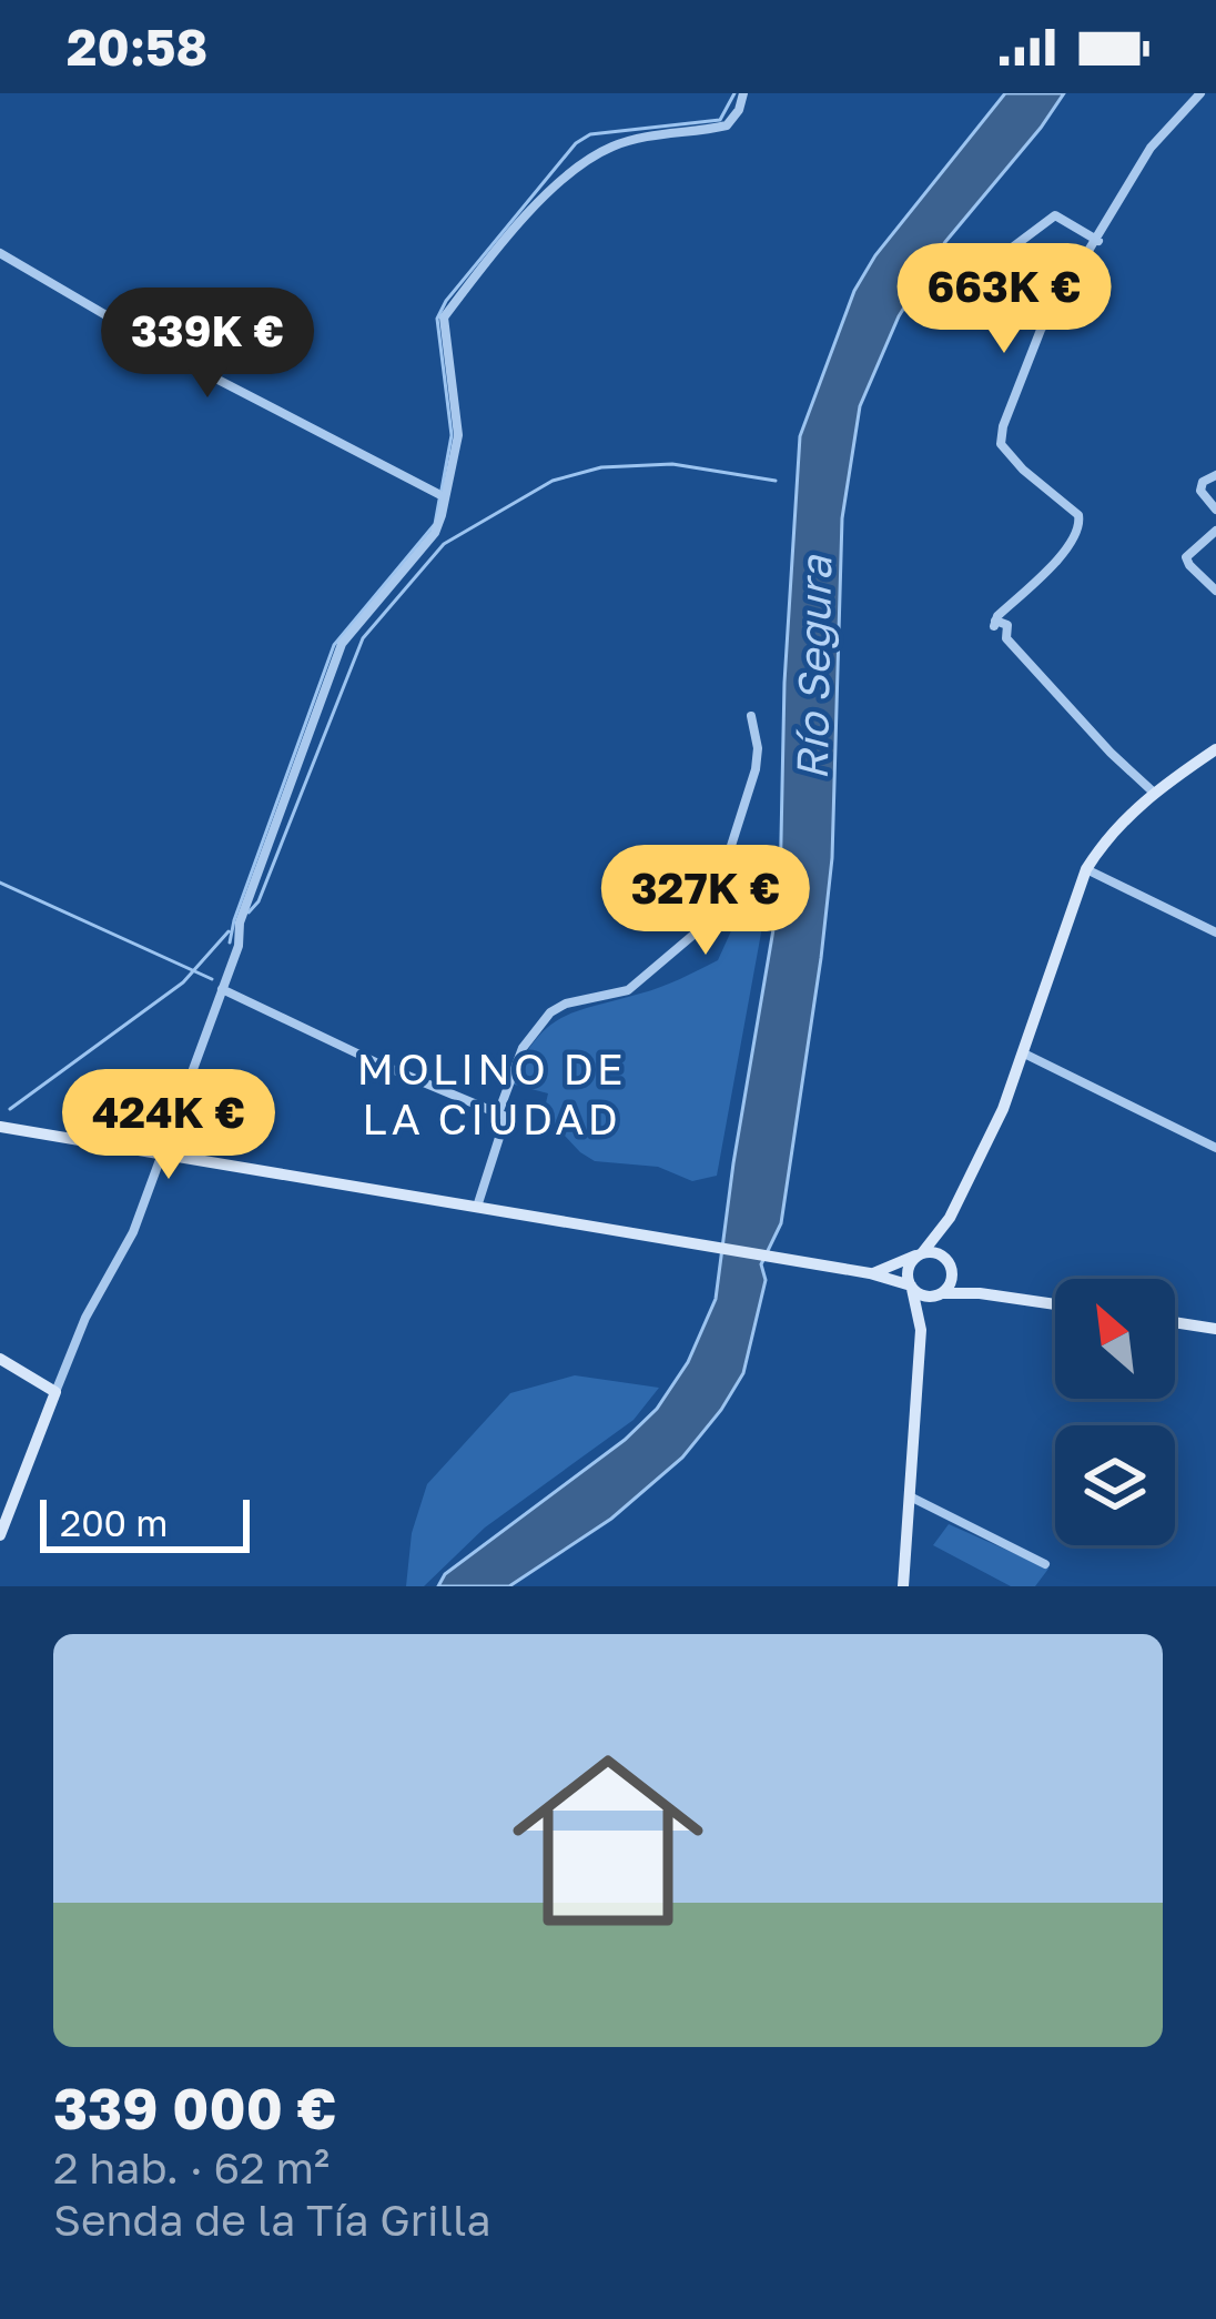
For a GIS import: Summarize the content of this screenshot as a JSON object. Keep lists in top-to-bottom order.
{
  "districts": ["MOLINO DE LA CIUDAD"],
  "water": ["Río Segura"],
  "scale_bar": "200 m",
  "north": "top left",
  "page": {
    "status": "20:58",
    "price": [
      "663K €",
      "339K €",
      "327K €",
      "424K €"
    ],
    "scale": "200 m",
    "list": [
      {
        "name": "339 000 €",
        "note": "2 hab. · 62 m² · Senda de la Tía Grilla"
      }
    ]
  }
}
